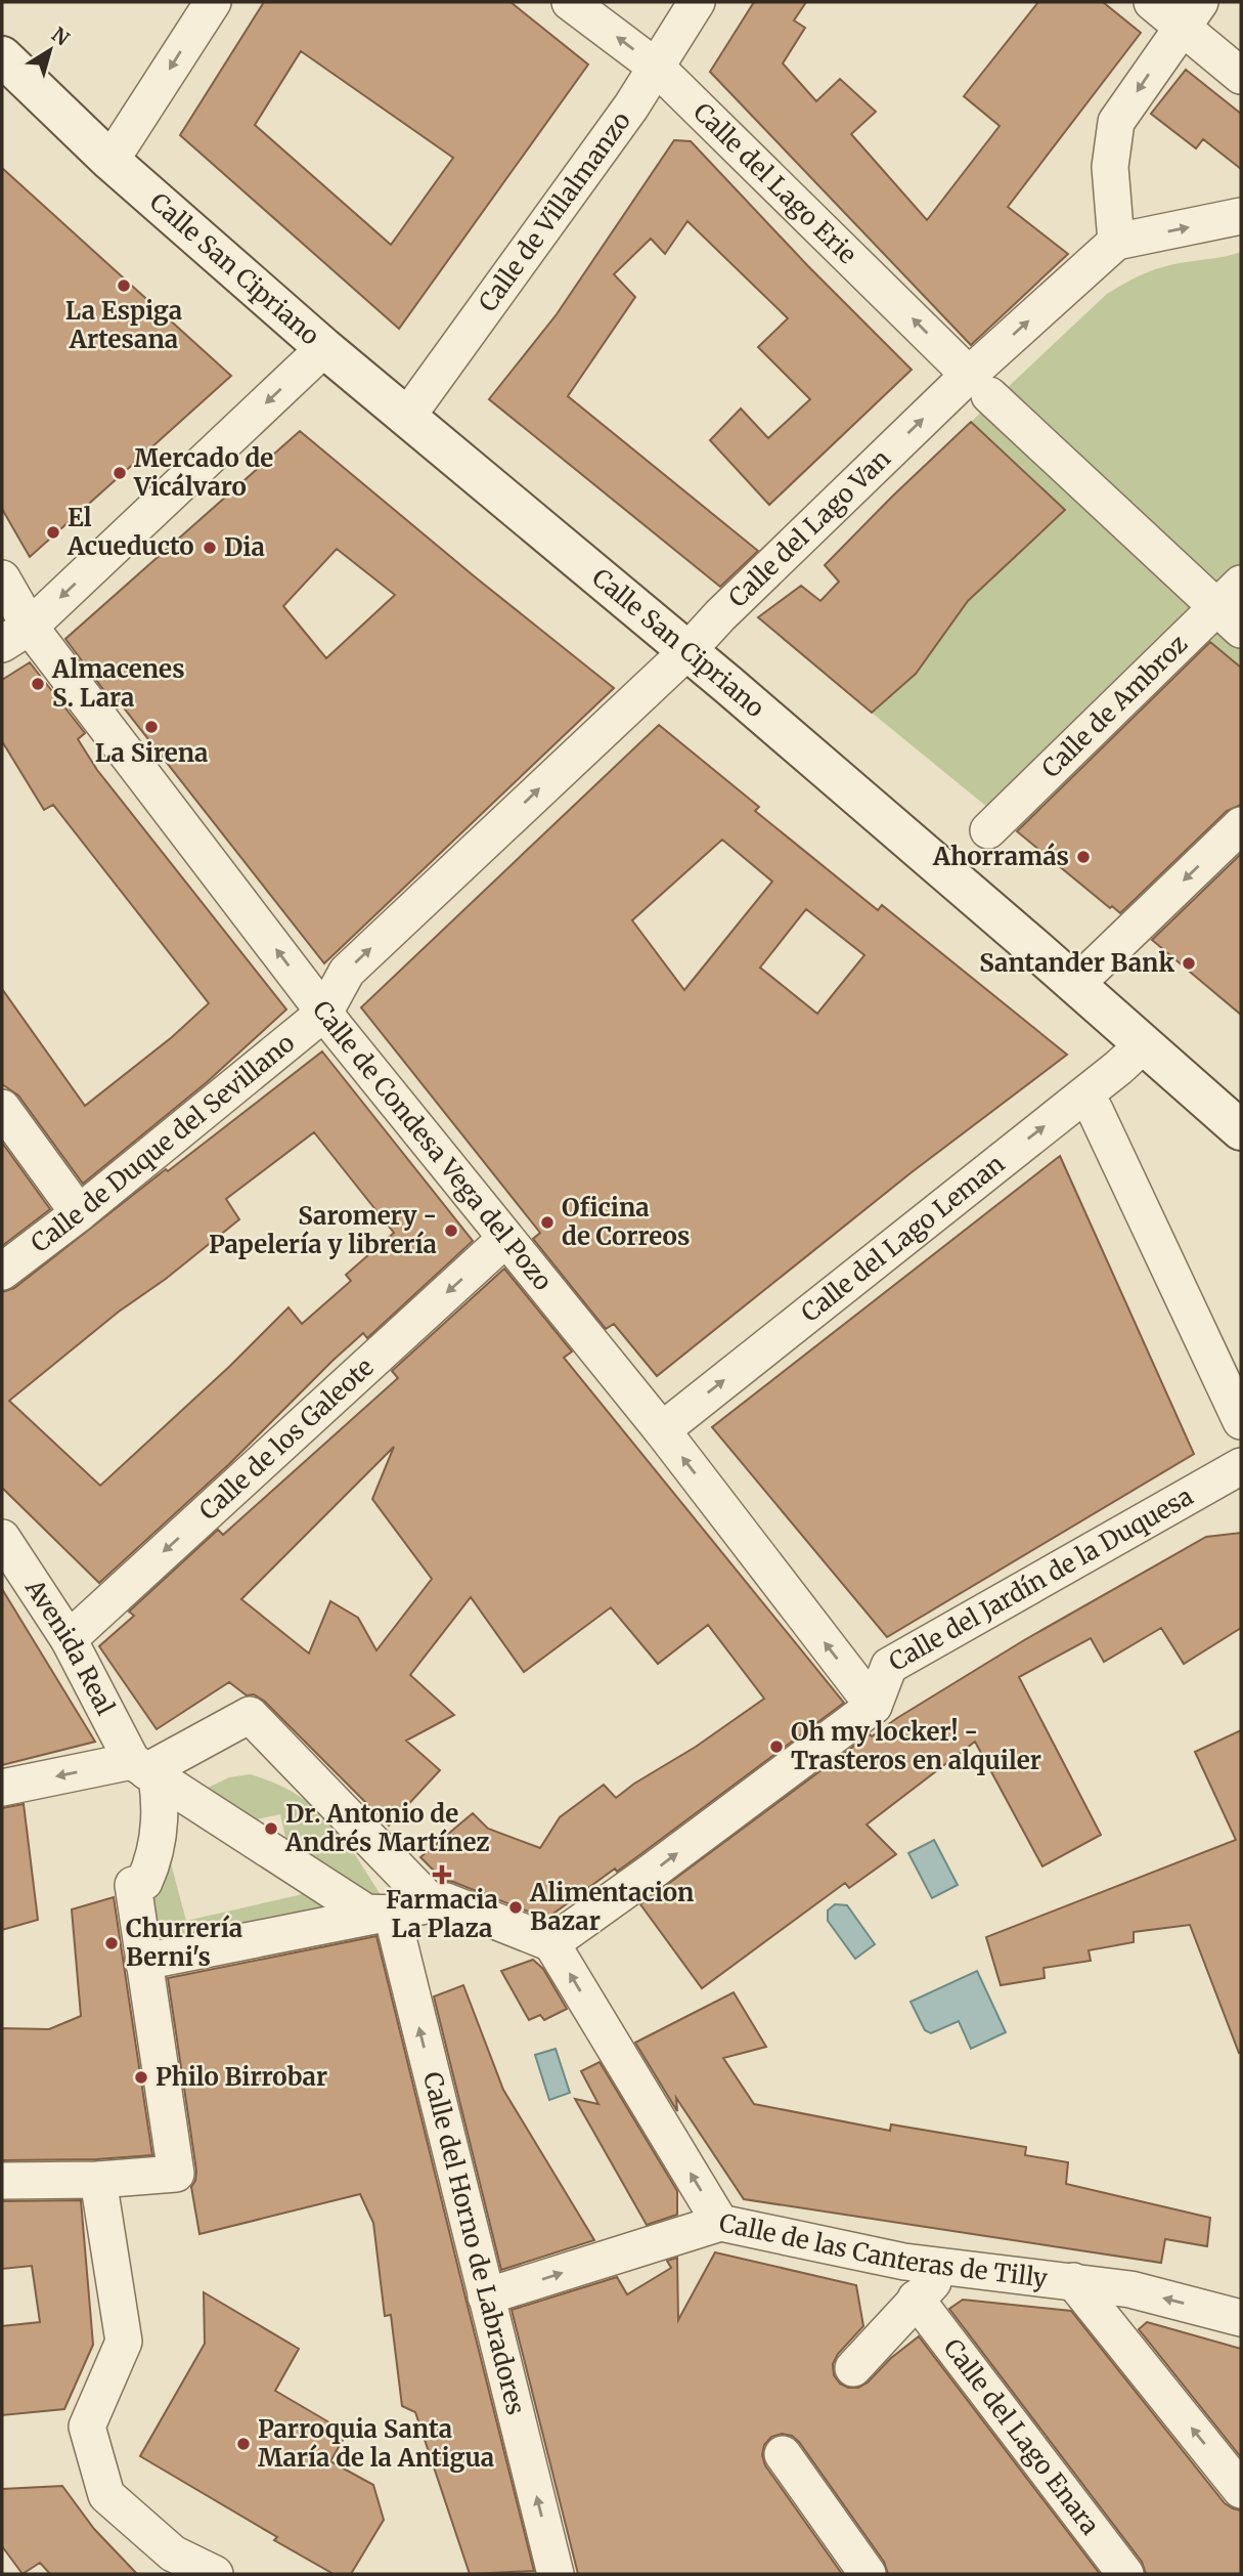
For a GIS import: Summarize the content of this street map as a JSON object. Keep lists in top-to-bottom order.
{
  "streets": {
    "street": [
      "Calle del Lago Erie",
      "Calle de Villalmanzo",
      "Calle San Cipriano",
      "Calle del Lago Van",
      "Calle de Ambroz",
      "Calle de Duque del Sevillano",
      "Calle de Condesa Vega del Pozo",
      "Calle del Lago Leman",
      "Calle de los Galeote",
      "Calle del Jardín de la Duquesa",
      "Avenida Real",
      "Calle del Horno de Labradores",
      "Calle de las Canteras de Tilly",
      "Calle del Lago Enara"
    ]
  },
  "crossings": [
    ["Calle del Lago Erie", "Calle de Villalmanzo"],
    ["Calle del Lago Erie", "Calle del Lago Van"],
    ["Calle del Lago Erie", "Calle de Ambroz"],
    ["Calle de Villalmanzo", "Calle San Cipriano"],
    ["Calle San Cipriano", "Calle del Lago Van"],
    ["Calle San Cipriano", "Calle del Lago Leman"],
    ["Calle del Lago Van", "Calle de Duque del Sevillano"],
    ["Calle del Lago Van", "Calle de Condesa Vega del Pozo"],
    ["Calle de Duque del Sevillano", "Calle de Condesa Vega del Pozo"],
    ["Calle de Condesa Vega del Pozo", "Calle del Lago Leman"],
    ["Calle de Condesa Vega del Pozo", "Calle de los Galeote"],
    ["Calle de Condesa Vega del Pozo", "Calle del Jardín de la Duquesa"],
    ["Calle de los Galeote", "Avenida Real"],
    ["Calle del Jardín de la Duquesa", "Calle de las Canteras de Tilly"]
  ],
  "one_way": [
    "Calle del Lago Erie",
    "Calle del Lago Van",
    "Calle de Condesa Vega del Pozo",
    "Calle del Lago Leman",
    "Calle de los Galeote",
    "Calle del Jardín de la Duquesa",
    "Calle del Horno de Labradores"
  ],
  "places": {
    "other": [
      "La Espiga Artesana",
      "Mercado de Vicálvaro",
      "El Acueducto",
      "Dia",
      "Almacenes S. Lara",
      "La Sirena",
      "Ahorramás",
      "Santander Bank",
      "Oficina de Correos",
      "Saromery - Papelería y librería",
      "Oh my locker! - Trasteros en alquiler",
      "Dr. Antonio de Andrés Martínez",
      "Alimentacion Bazar",
      "Churrería Berni's",
      "Philo Birrobar",
      "Parroquia Santa María de la Antigua"
    ],
    "health": ["Farmacia La Plaza"]
  },
  "north": "top right"
}
